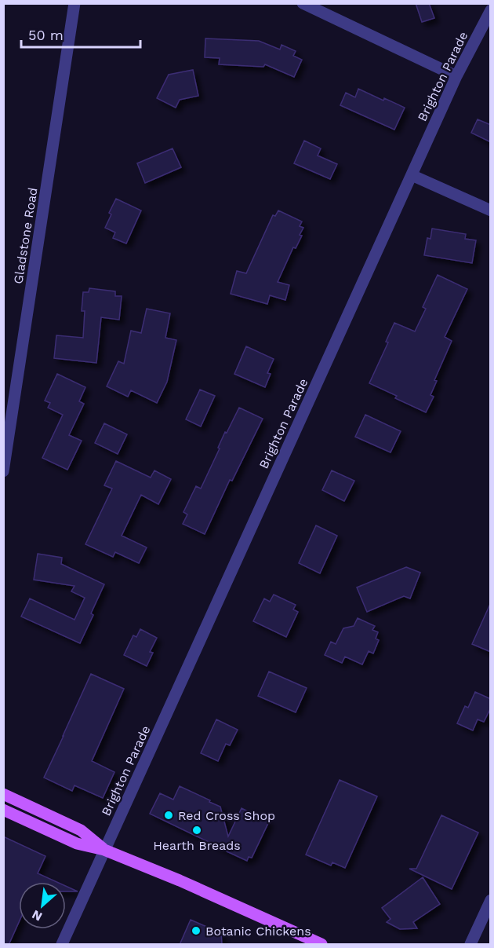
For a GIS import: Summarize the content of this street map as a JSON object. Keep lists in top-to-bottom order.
{
  "streets": {
    "street": ["Brighton Parade", "Gladstone Road"]
  },
  "places": ["Red Cross Shop", "Hearth Breads", "Botanic Chickens"],
  "scale_bar": "50 m",
  "north": "bottom left"
}
